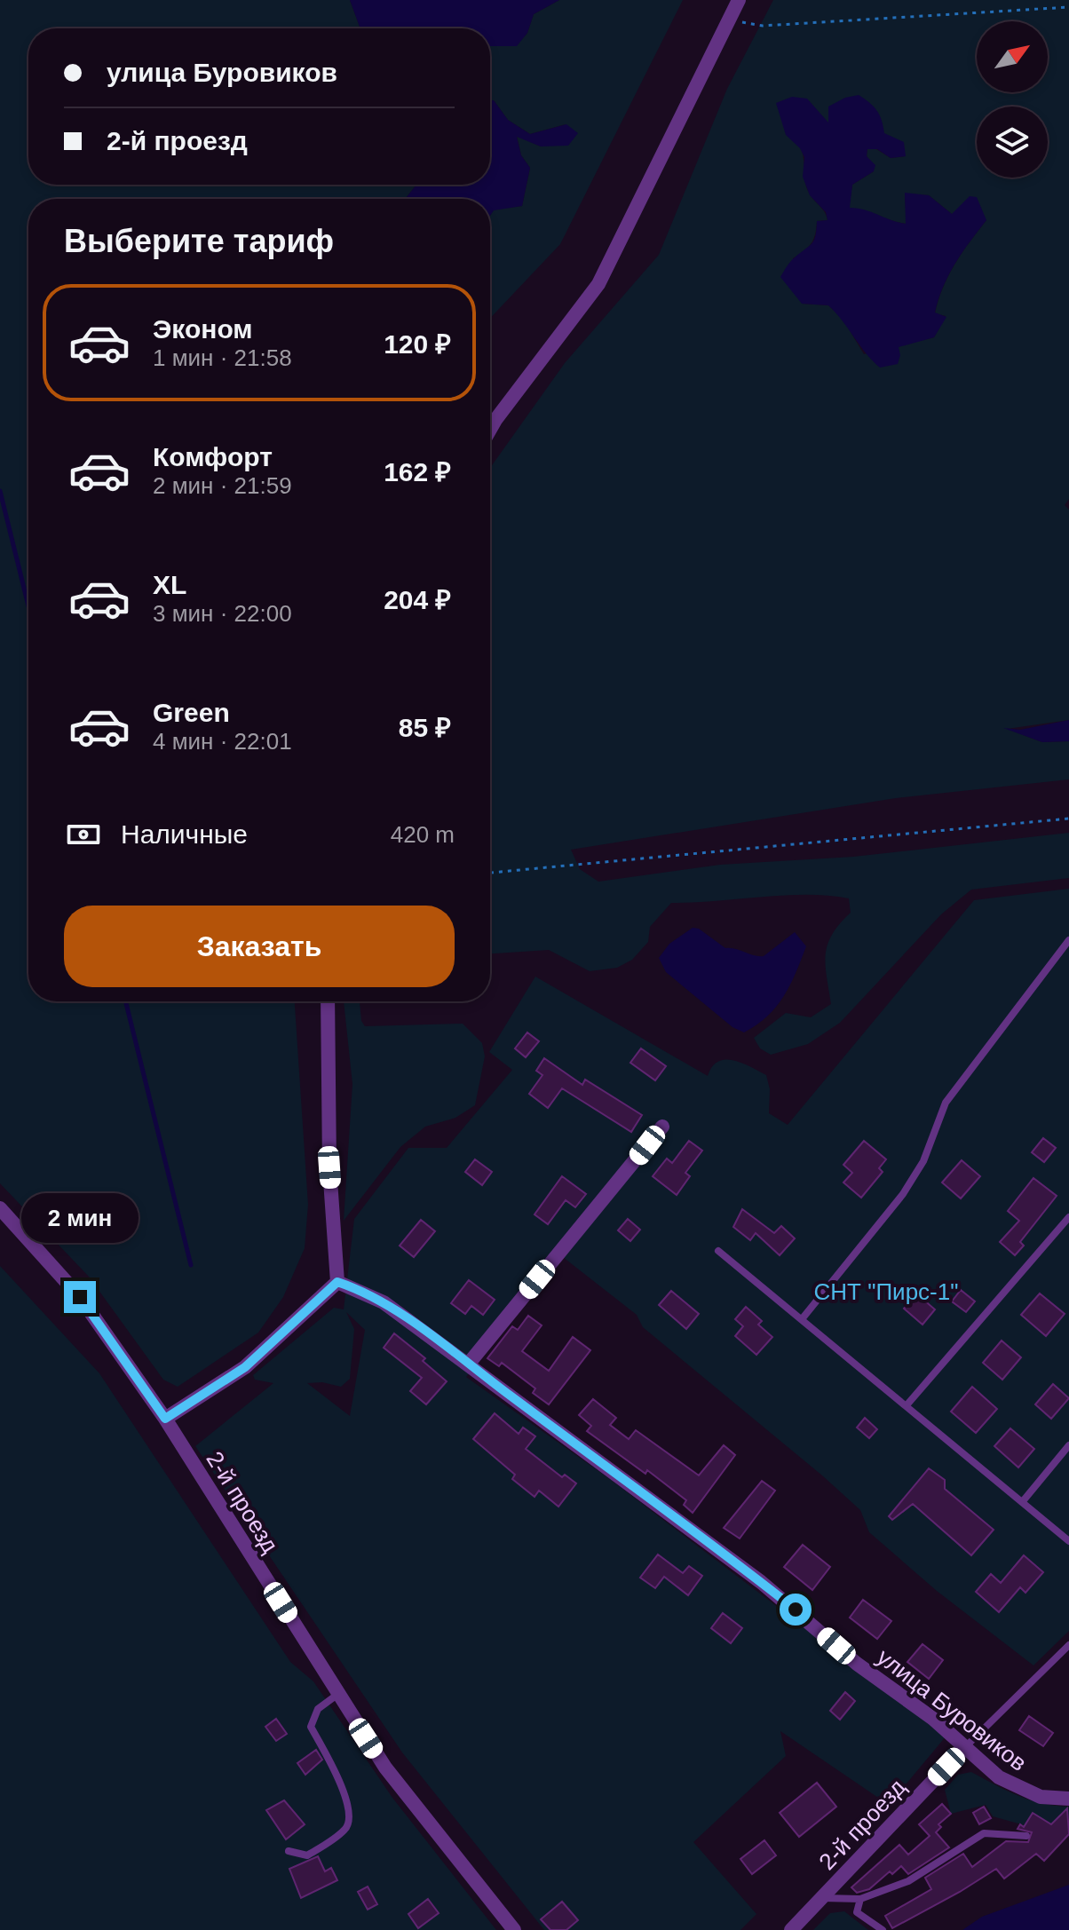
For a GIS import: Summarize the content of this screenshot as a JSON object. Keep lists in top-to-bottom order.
{
  "streets": {
    "street": ["2-й проезд", "улица Буровиков"]
  },
  "crossings": [
    ["2-й проезд", "улица Буровиков"]
  ],
  "parks": ["СНТ \"Пирс-1\""],
  "north": "top right",
  "page": {
    "banner": ["улица Буровиков", "2-й проезд"],
    "heading": "Выберите тариф",
    "list": [
      {
        "name": "Эконом",
        "note": "1 мин · 21:58",
        "value": "120 ₽"
      },
      {
        "name": "Комфорт",
        "note": "2 мин · 21:59",
        "value": "162 ₽"
      },
      {
        "name": "XL",
        "note": "3 мин · 22:00",
        "value": "204 ₽"
      },
      {
        "name": "Green",
        "note": "4 мин · 22:01",
        "value": "85 ₽"
      }
    ],
    "pay": ["Наличные", "420 m"],
    "buttons": "Заказать",
    "bubble": "2 мин"
  }
}
